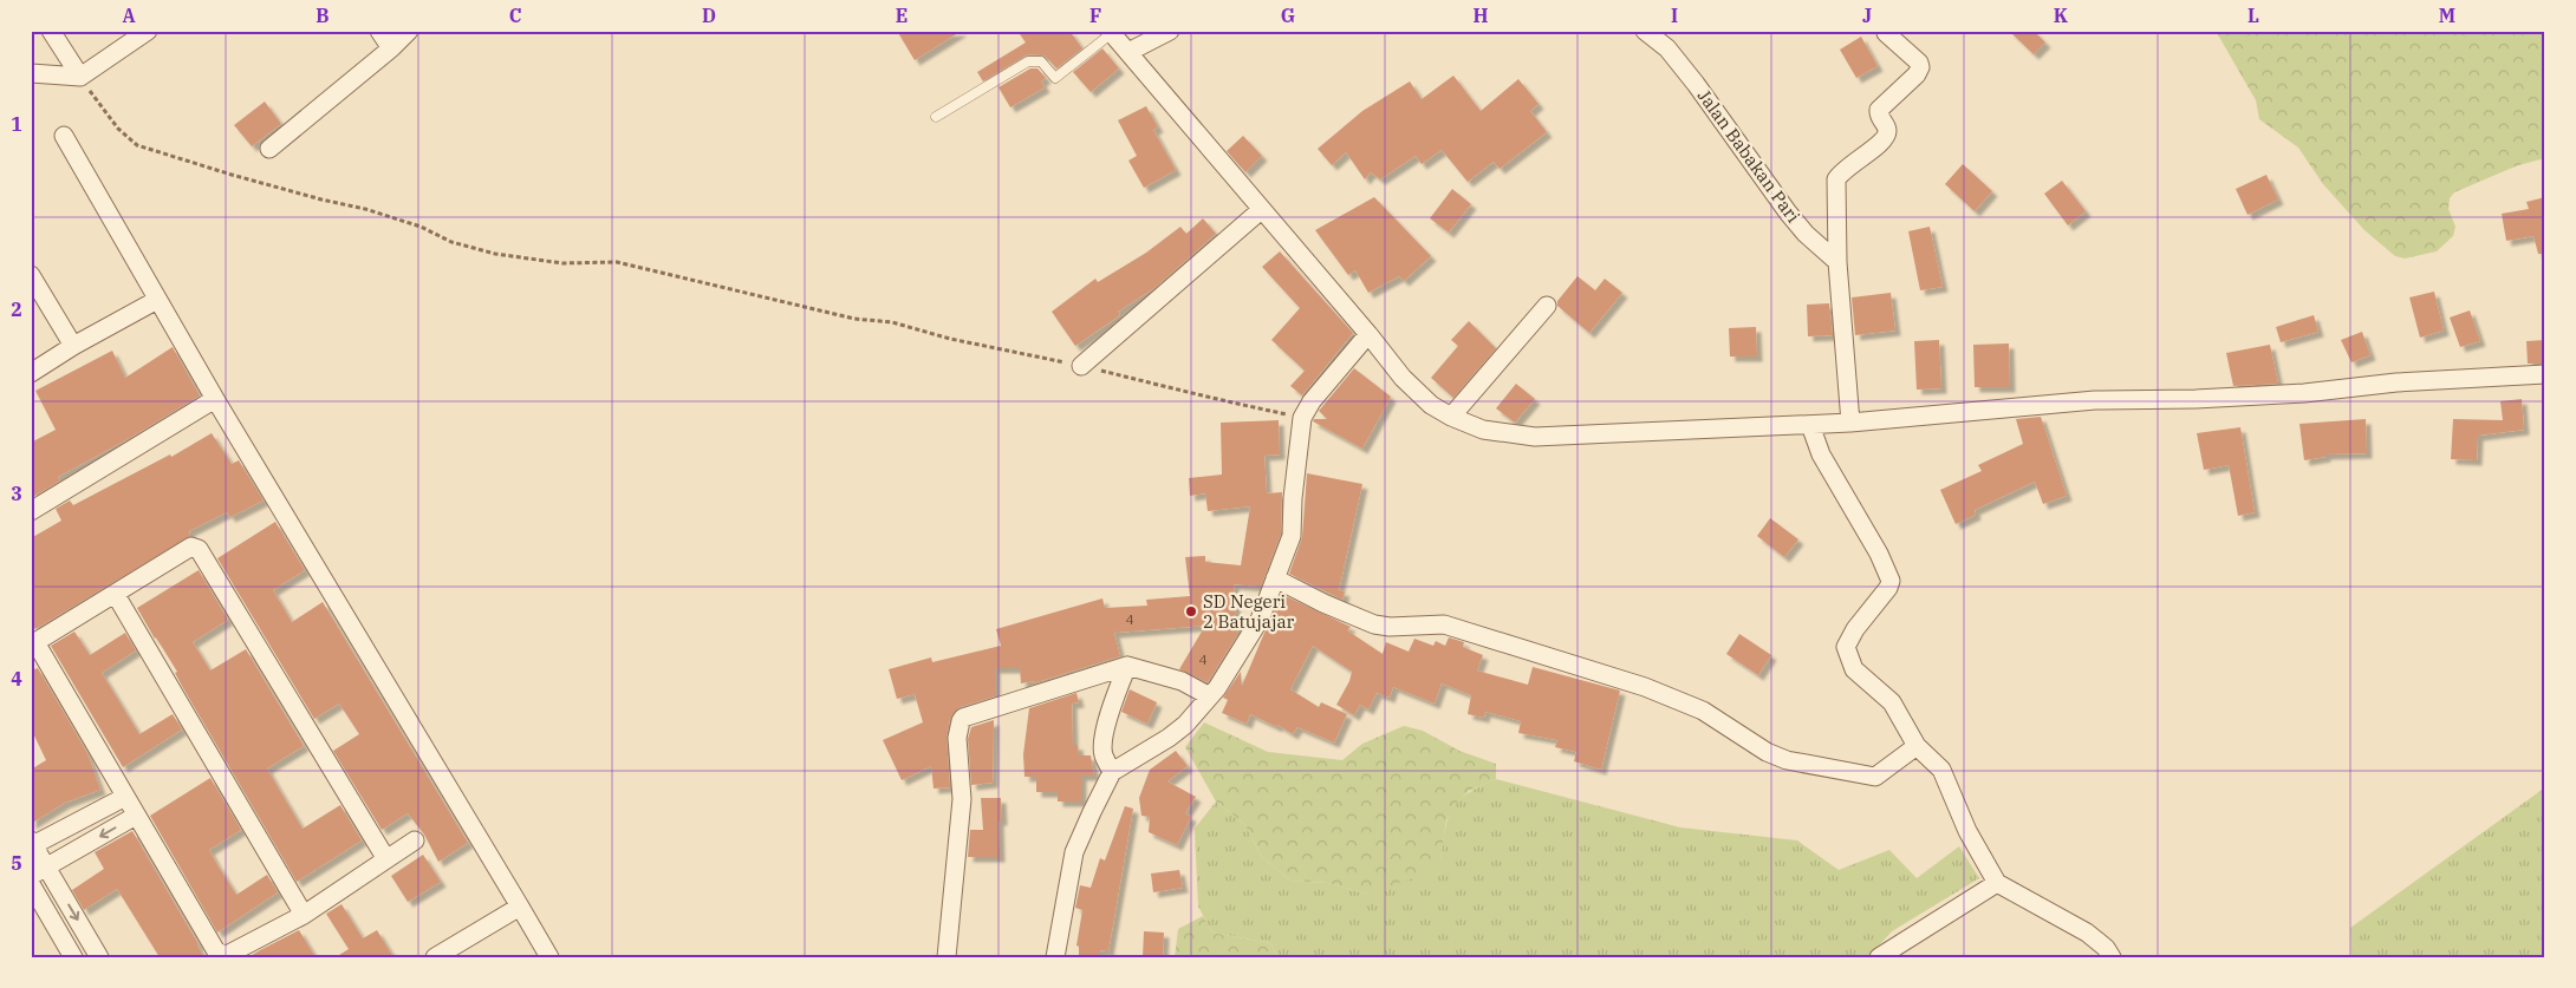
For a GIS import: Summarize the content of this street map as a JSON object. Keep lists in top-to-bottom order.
{
  "streets": {
    "street": ["Jalan Babakan Pari"]
  },
  "places": ["SD Negeri 2 Batujajar"],
  "house_numbers": ["4", "4"],
  "grid": {
    "columns": [
      "A",
      "B",
      "C",
      "D",
      "E",
      "F",
      "G",
      "H",
      "I",
      "J",
      "K",
      "L",
      "M"
    ],
    "rows": [
      "1",
      "2",
      "3",
      "4",
      "5"
    ]
  }
}
